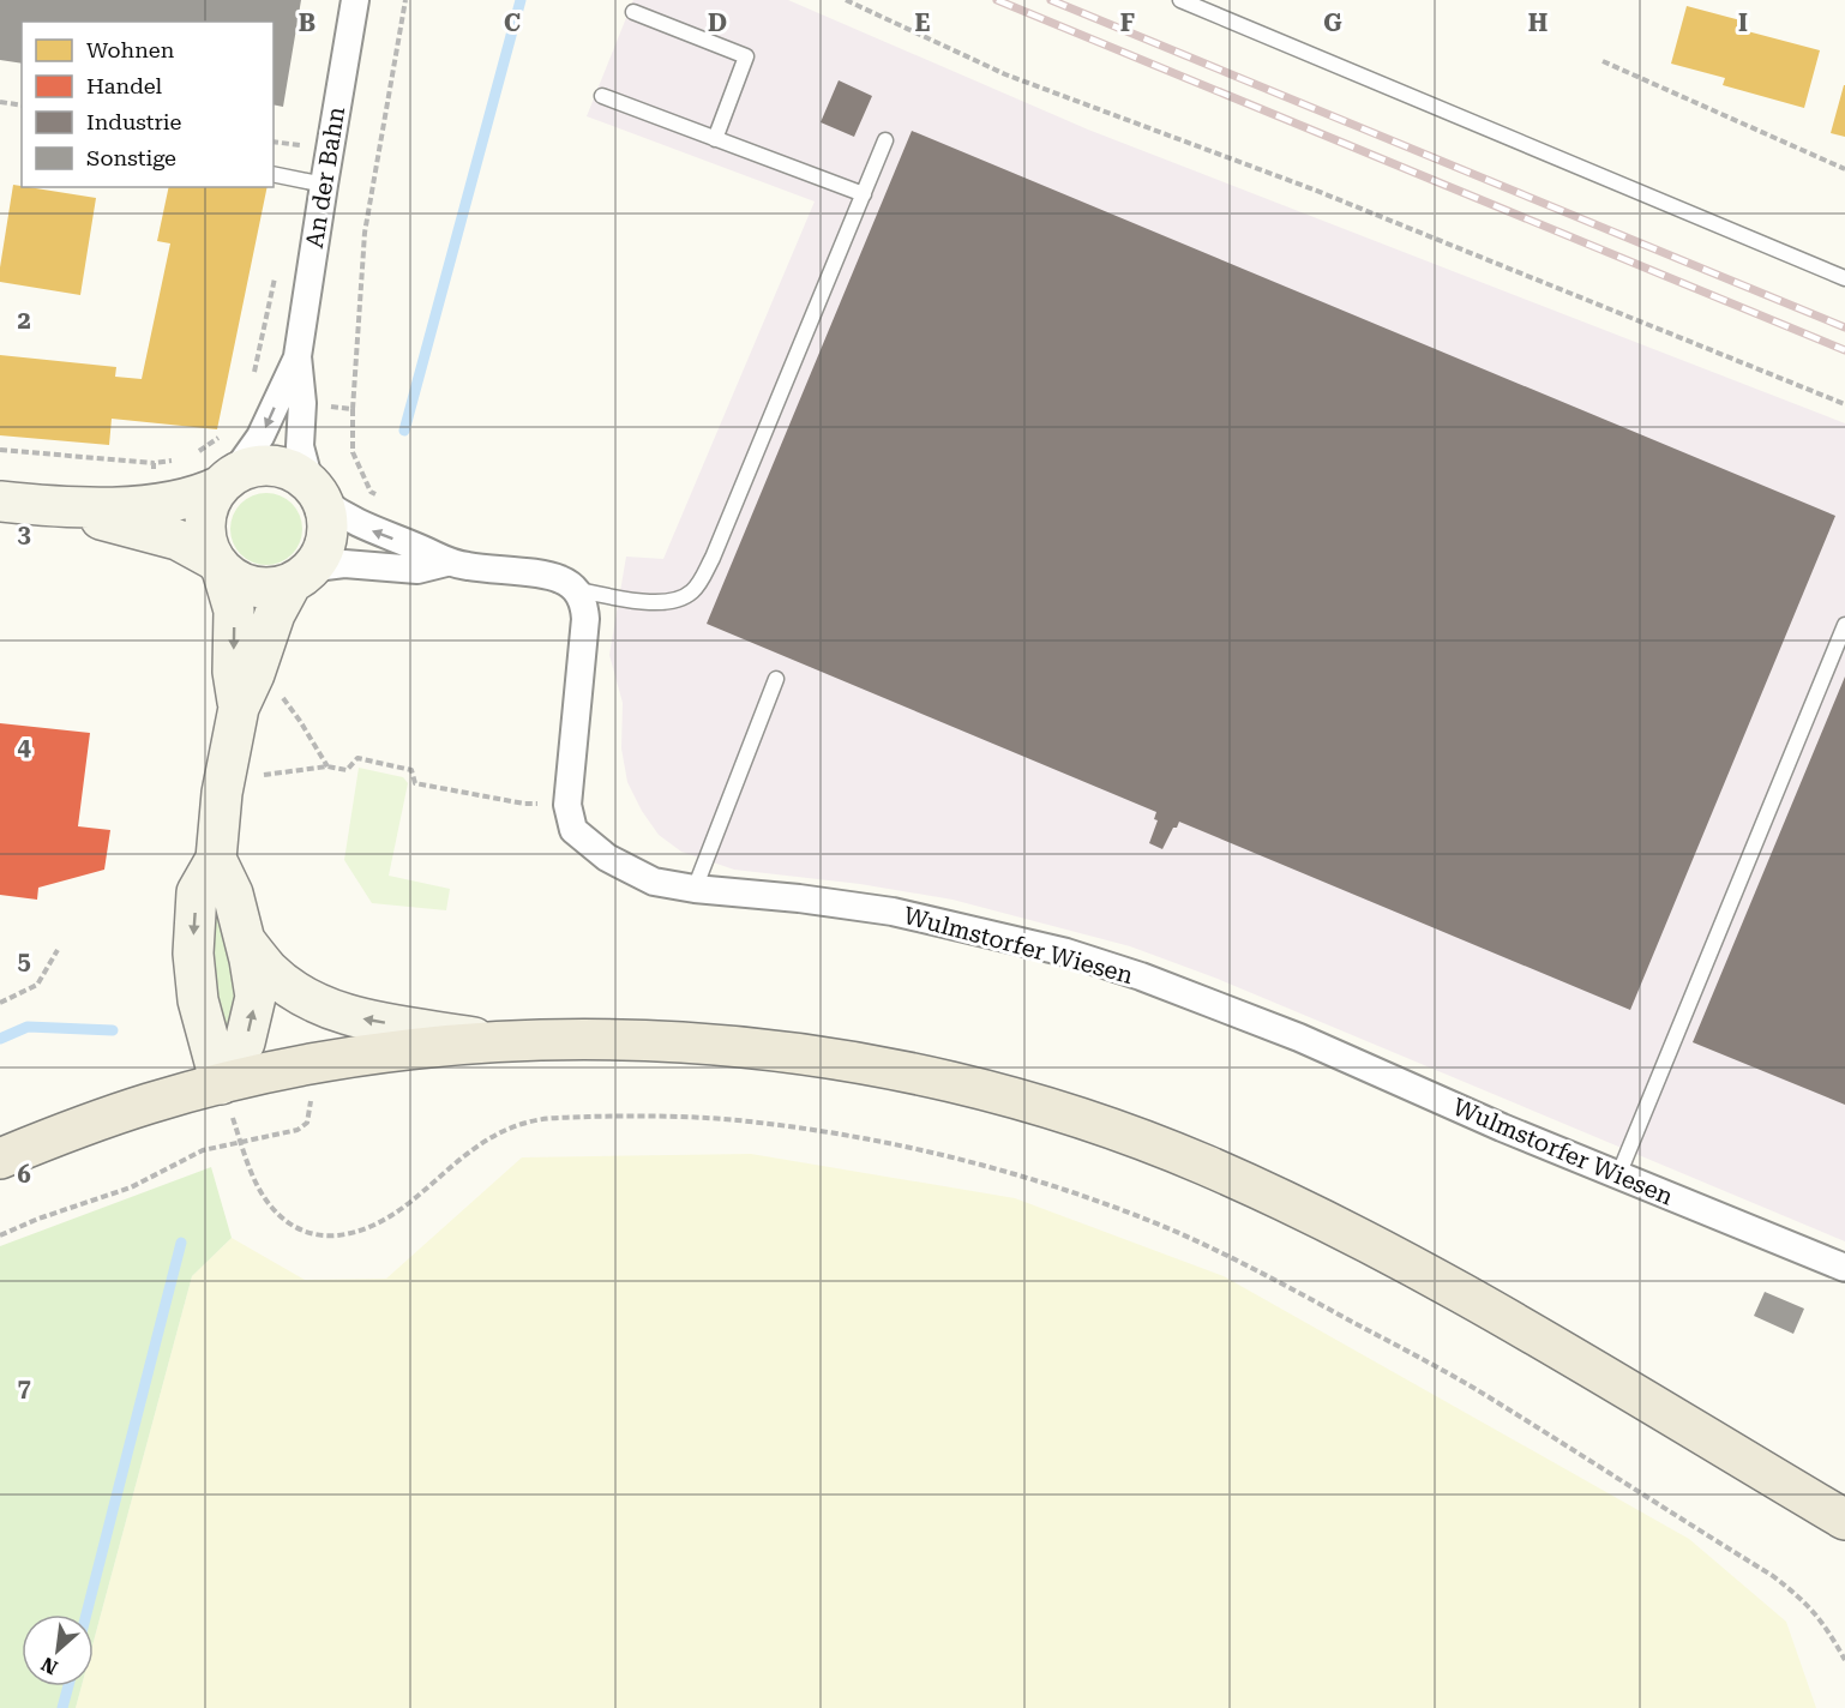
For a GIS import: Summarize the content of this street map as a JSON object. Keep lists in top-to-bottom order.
{
  "streets": {
    "street": ["An der Bahn", "Wulmstorfer Wiesen"]
  },
  "legend": [
    "Wohnen",
    "Handel",
    "Industrie",
    "Sonstige"
  ],
  "north": "bottom left",
  "grid": {
    "columns": [
      "B",
      "C",
      "D",
      "E",
      "F",
      "G",
      "H",
      "I"
    ],
    "rows": [
      "2",
      "3",
      "4",
      "5",
      "6",
      "7"
    ]
  }
}
